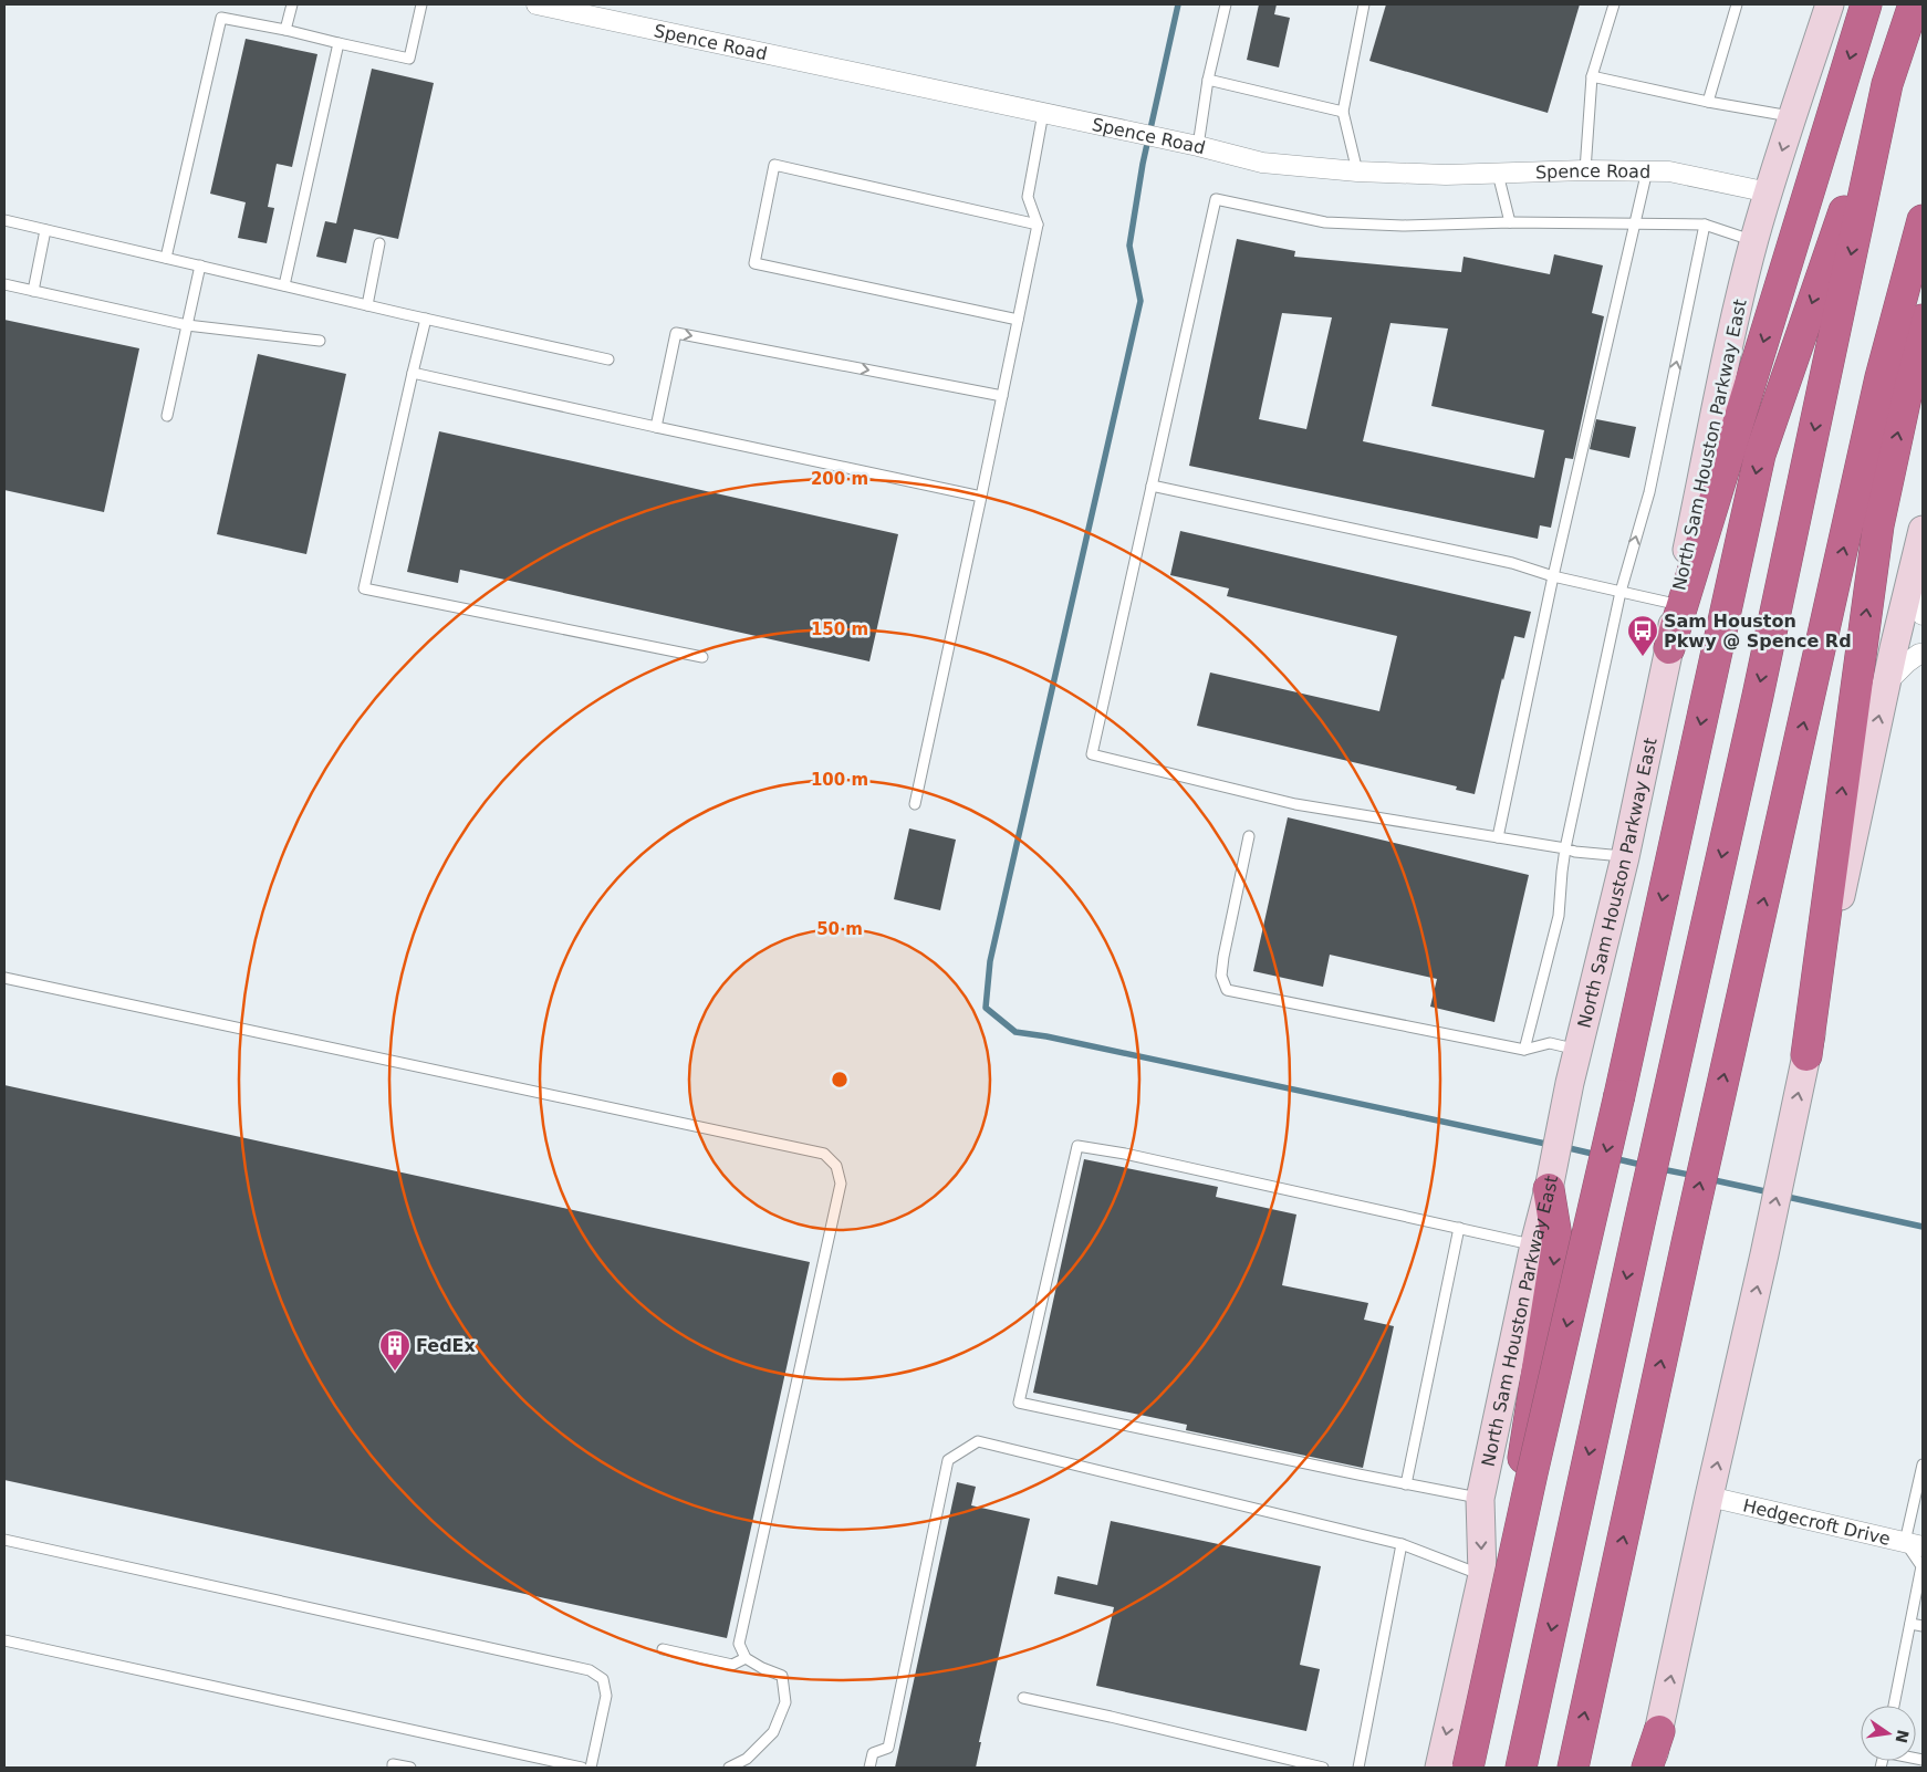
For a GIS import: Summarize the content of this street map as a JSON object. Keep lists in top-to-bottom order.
{
  "streets": {
    "main road": ["North Sam Houston Parkway East"],
    "street": ["Spence Road", "Hedgecroft Drive"]
  },
  "crossings": [
    ["Spence Road", "North Sam Houston Parkway East"]
  ],
  "places": {
    "bus stop": ["Sam Houston Pkwy @ Spence Rd"],
    "building": ["FedEx"]
  },
  "north": "right",
  "rings": [
    "200 m",
    "150 m",
    "100 m",
    "50 m"
  ]
}
